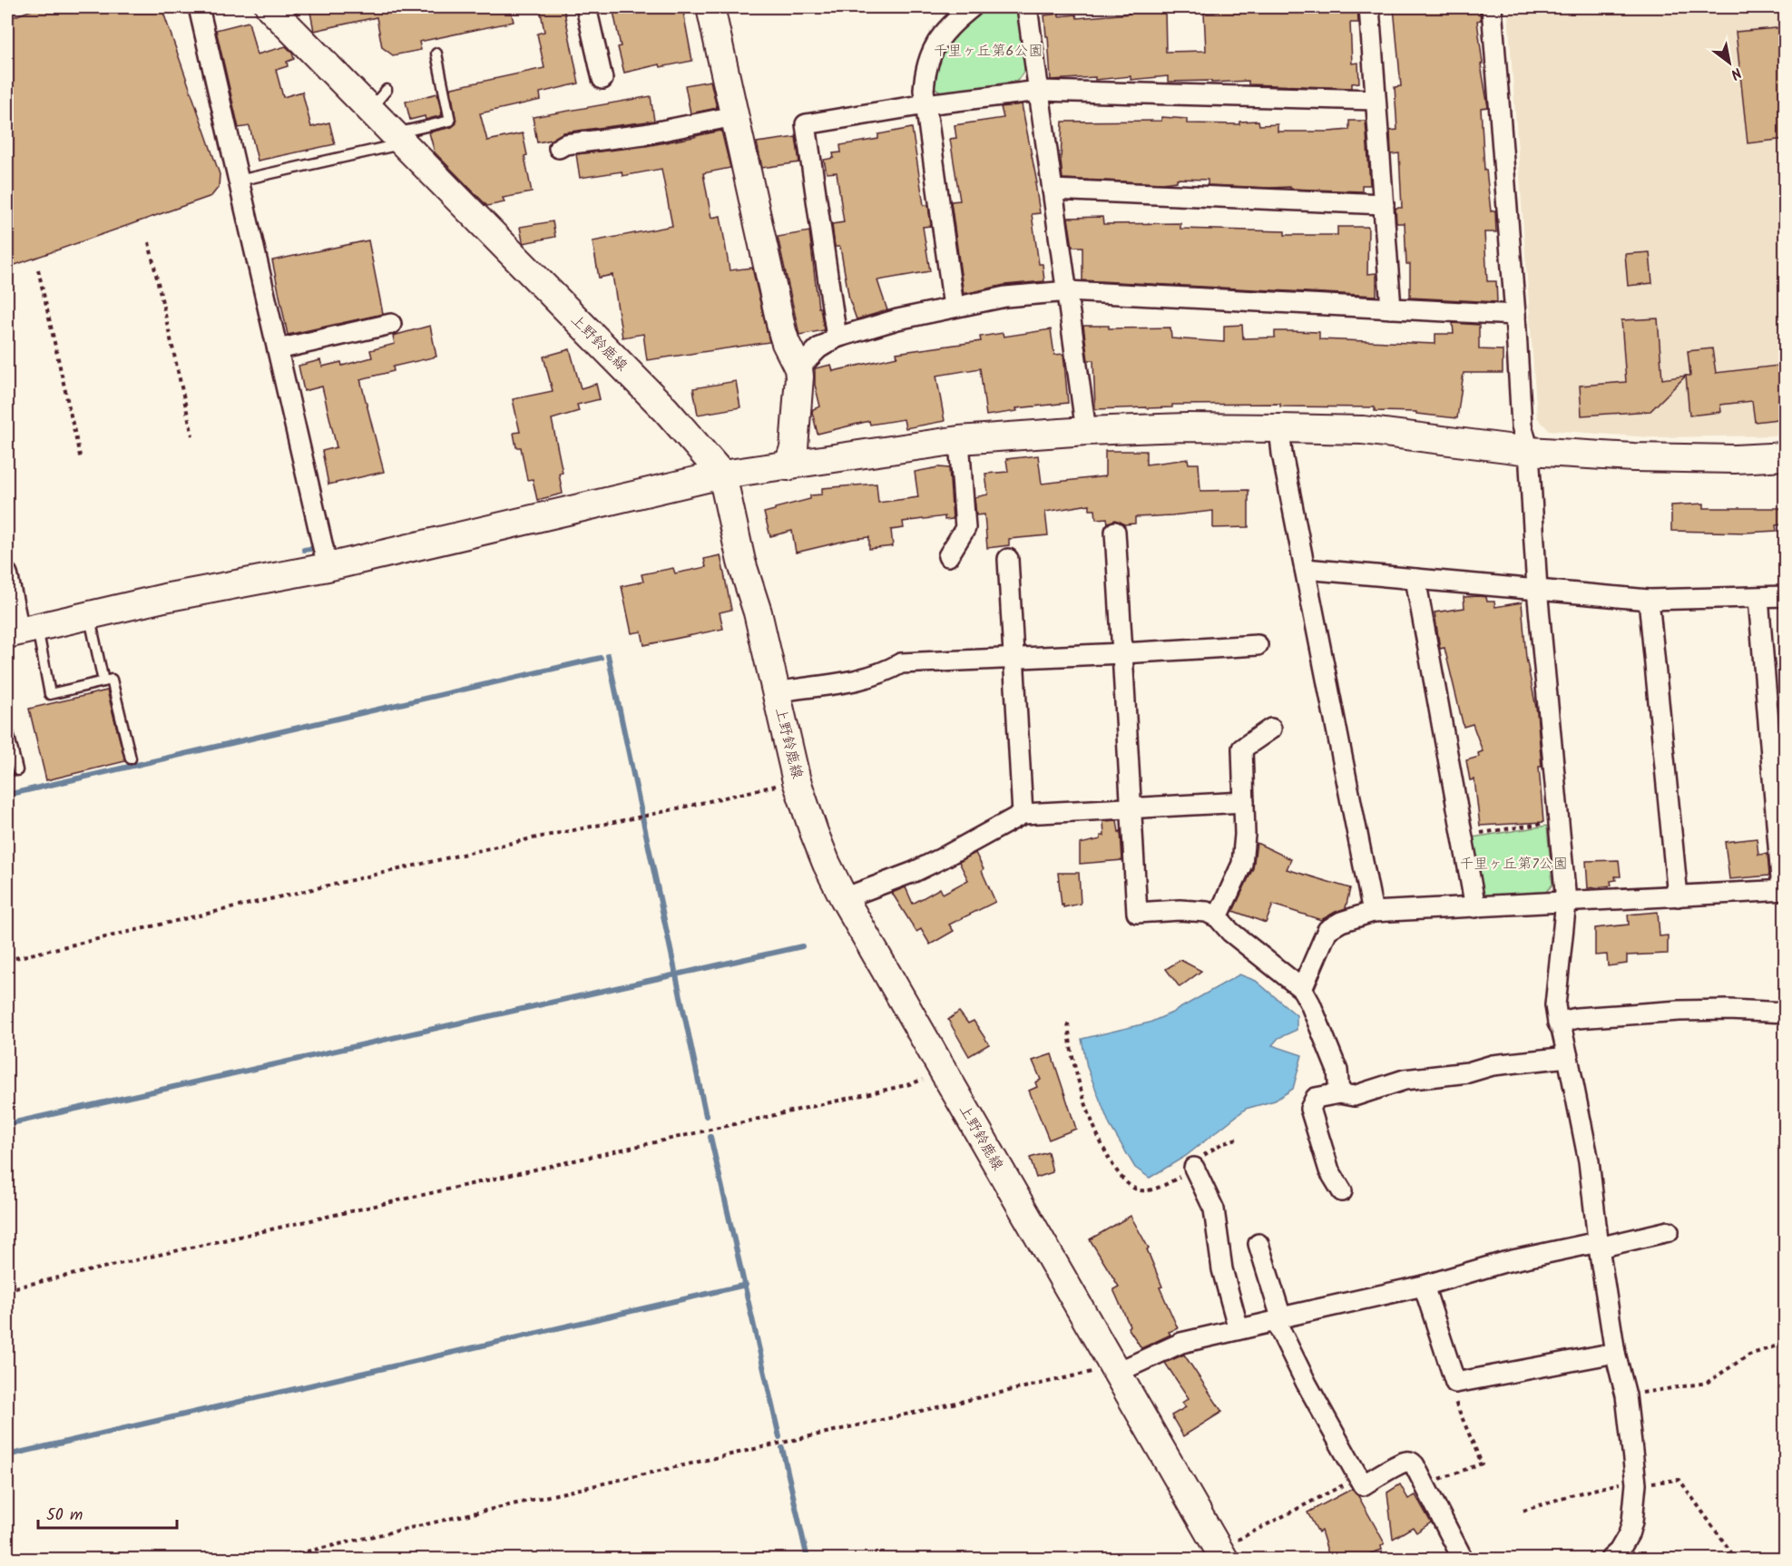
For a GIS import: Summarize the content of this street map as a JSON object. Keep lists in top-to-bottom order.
{
  "streets": {
    "street": ["上野鈴鹿線"]
  },
  "parks": ["千里ヶ丘第6公園", "千里ヶ丘第7公園"],
  "scale_bar": "50 m",
  "north": "bottom right"
}
